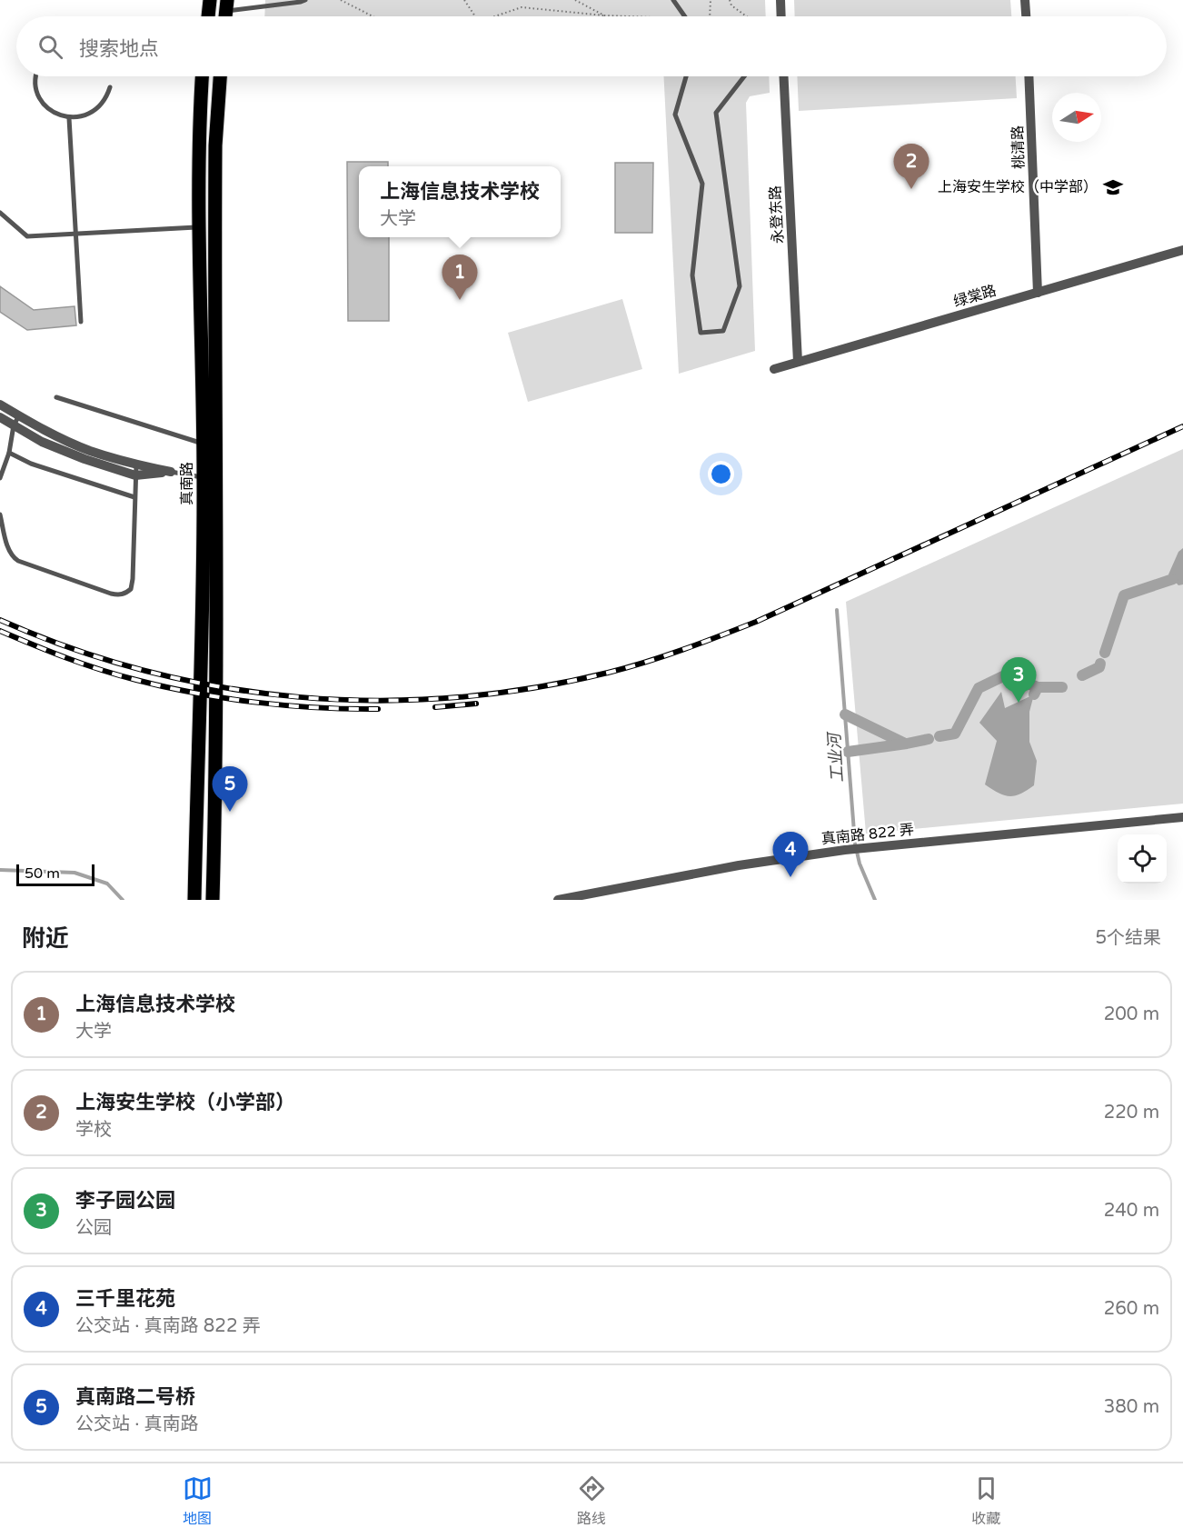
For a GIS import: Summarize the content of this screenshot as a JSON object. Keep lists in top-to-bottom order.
{
  "streets": {
    "main road": ["真南路"],
    "street": [
      "桃清路",
      "永登东路",
      "绿棠路",
      "真南路 822 弄"
    ]
  },
  "crossings": [
    ["桃清路", "绿棠路"],
    ["永登东路", "绿棠路"]
  ],
  "water": ["工业河"],
  "places": {
    "school or university": ["上海安生学校（中学部）"]
  },
  "scale_bar": "50 m",
  "north": "right",
  "page": {
    "search": "搜索地点",
    "pins": [
      "2",
      "1",
      "3",
      "5",
      "4"
    ],
    "popup": ["上海信息技术学校", "大学"],
    "scale": "50 m",
    "heading": ["附近", "5个结果"],
    "list": [
      {
        "mark": "1",
        "name": "上海信息技术学校",
        "note": "大学",
        "value": "200 m"
      },
      {
        "mark": "2",
        "name": "上海安生学校（小学部）",
        "note": "学校",
        "value": "220 m"
      },
      {
        "mark": "3",
        "name": "李子园公园",
        "note": "公园",
        "value": "240 m"
      },
      {
        "mark": "4",
        "name": "三千里花苑",
        "note": "公交站 · 真南路 822 弄",
        "value": "260 m"
      },
      {
        "mark": "5",
        "name": "真南路二号桥",
        "note": "公交站 · 真南路",
        "value": "380 m"
      }
    ],
    "nav": ["地图", "路线", "收藏"]
  }
}
